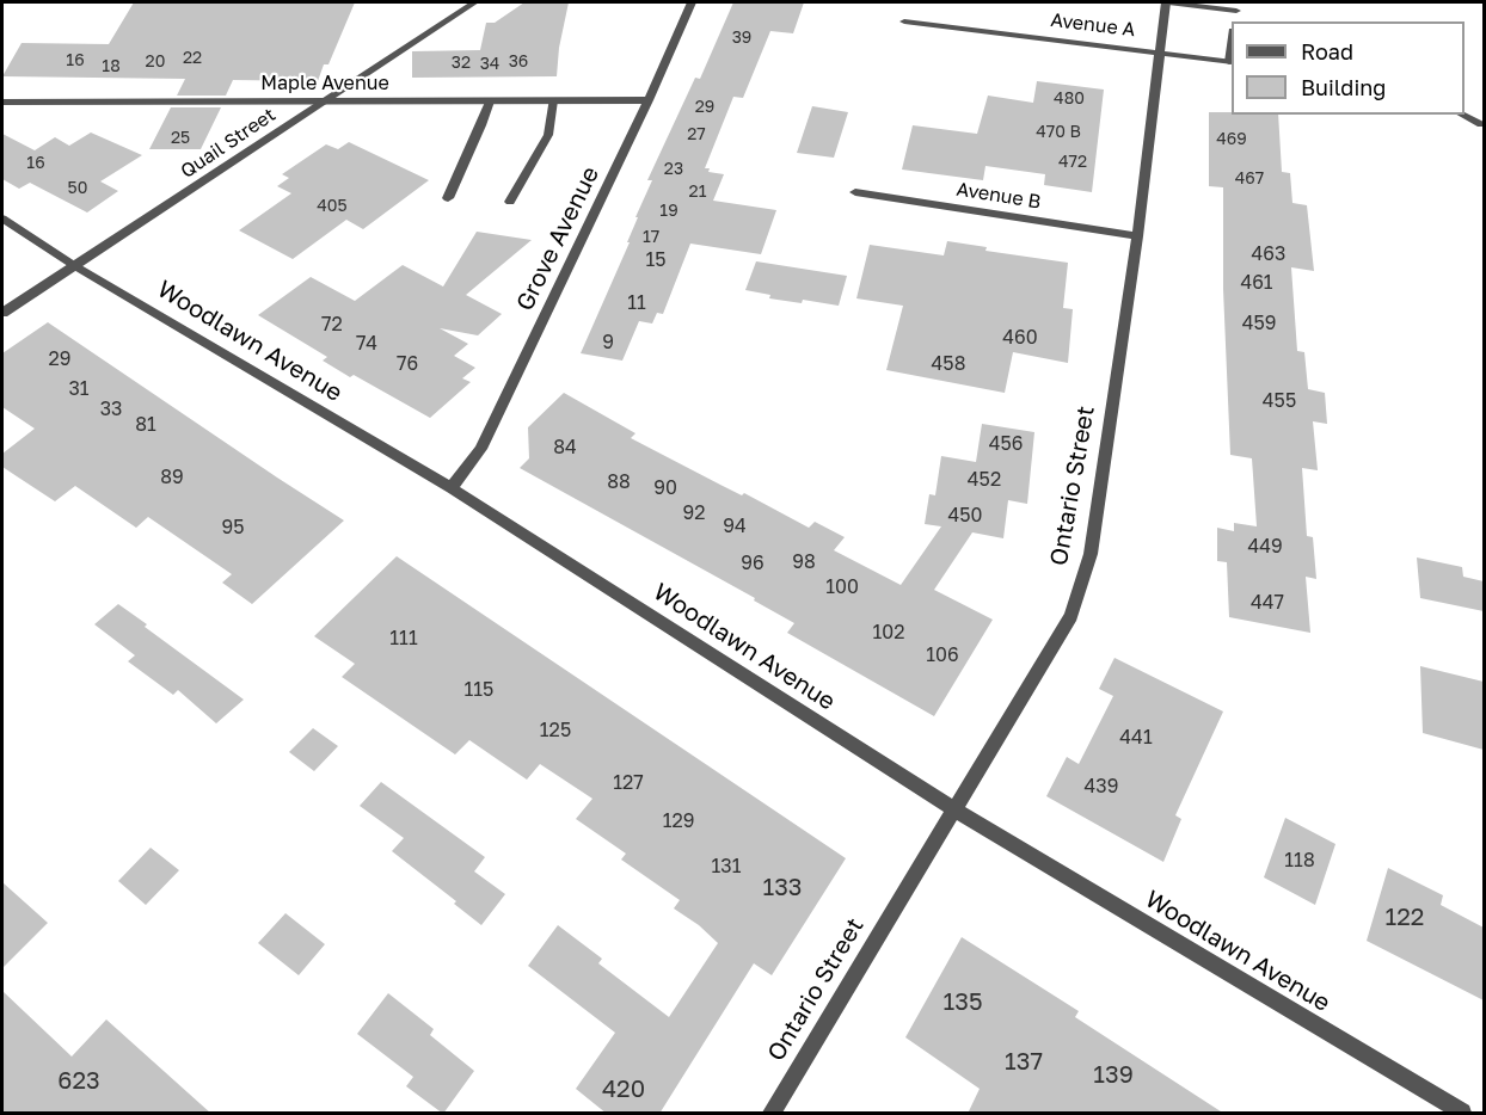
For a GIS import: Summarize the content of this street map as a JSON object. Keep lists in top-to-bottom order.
{
  "streets": {
    "street": [
      "Avenue A",
      "Maple Avenue",
      "Quail Street",
      "Avenue B",
      "Grove Avenue",
      "Woodlawn Avenue",
      "Ontario Street"
    ]
  },
  "crossings": [
    ["Avenue A", "Ontario Street"],
    ["Maple Avenue", "Quail Street"],
    ["Maple Avenue", "Grove Avenue"],
    ["Quail Street", "Woodlawn Avenue"],
    ["Avenue B", "Ontario Street"],
    ["Grove Avenue", "Woodlawn Avenue"],
    ["Woodlawn Avenue", "Ontario Street"]
  ],
  "house_numbers": [
    "39",
    "22",
    "16",
    "20",
    "36",
    "32",
    "34",
    "18",
    "480",
    "29",
    "470 B",
    "27",
    "25",
    "469",
    "472",
    "16",
    "23",
    "467",
    "50",
    "21",
    "405",
    "19",
    "17",
    "463",
    "15",
    "461",
    "11",
    "459",
    "72",
    "460",
    "9",
    "74",
    "29",
    "76",
    "458",
    "31",
    "455",
    "33",
    "81",
    "456",
    "84",
    "89",
    "452",
    "88",
    "90",
    "92",
    "450",
    "94",
    "95",
    "449",
    "98",
    "96",
    "100",
    "447",
    "102",
    "111",
    "106",
    "115",
    "125",
    "441",
    "127",
    "439",
    "129",
    "118",
    "131",
    "133",
    "122",
    "135",
    "137",
    "139",
    "623",
    "420"
  ],
  "legend": ["Road", "Building"]
}
